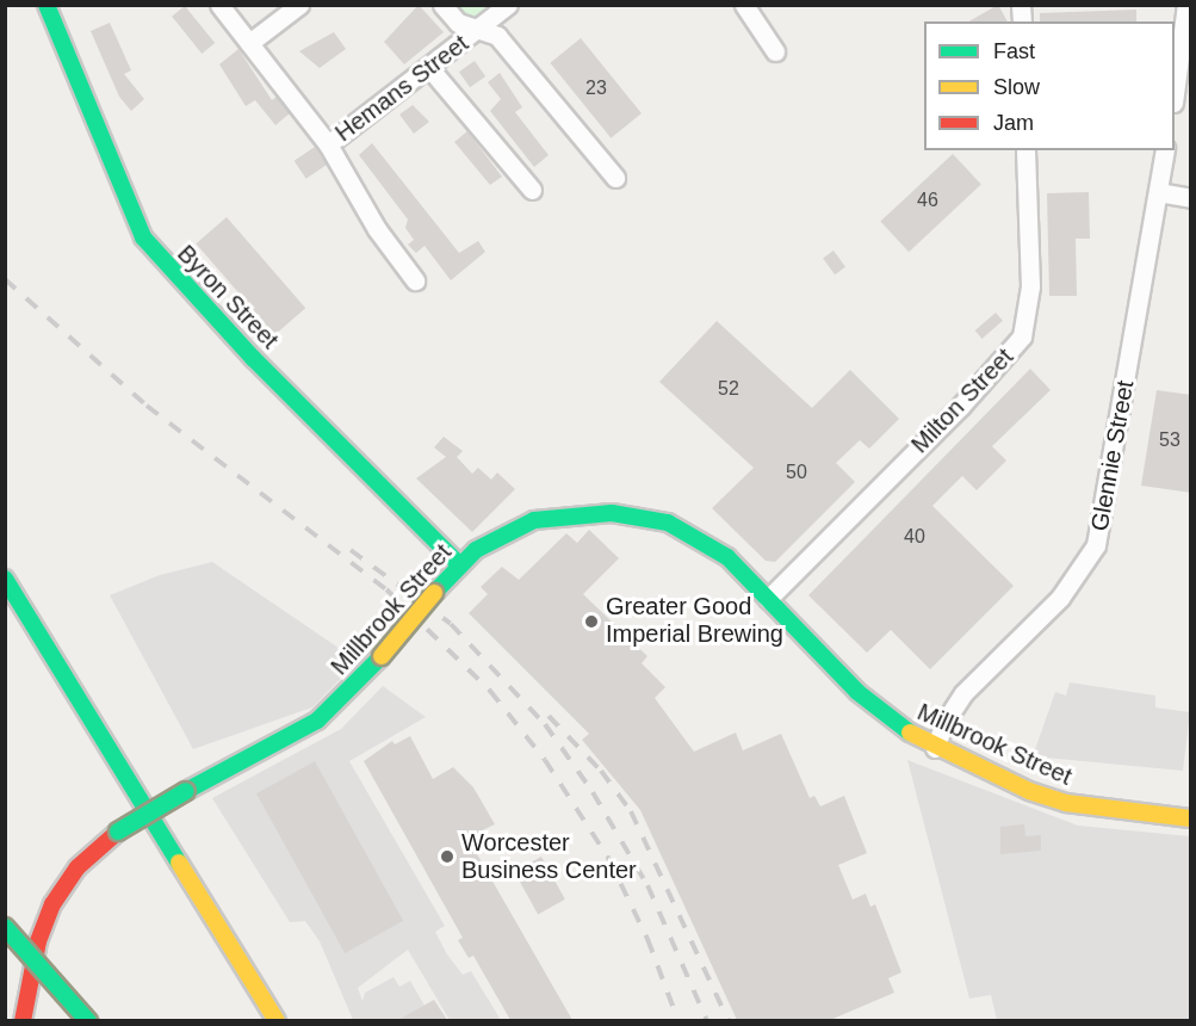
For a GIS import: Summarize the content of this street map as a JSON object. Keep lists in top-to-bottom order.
{
  "streets": {
    "main road": ["Byron Street", "Millbrook Street"],
    "street": ["Hemans Street", "Milton Street", "Glennie Street"]
  },
  "crossings": [
    ["Byron Street", "Millbrook Street"],
    ["Milton Street", "Millbrook Street"],
    ["Glennie Street", "Millbrook Street"]
  ],
  "places": ["Greater Good Imperial Brewing", "Worcester Business Center"],
  "house_numbers": [
    "23",
    "46",
    "52",
    "53",
    "50",
    "40"
  ],
  "legend": ["Fast", "Slow", "Jam"]
}
